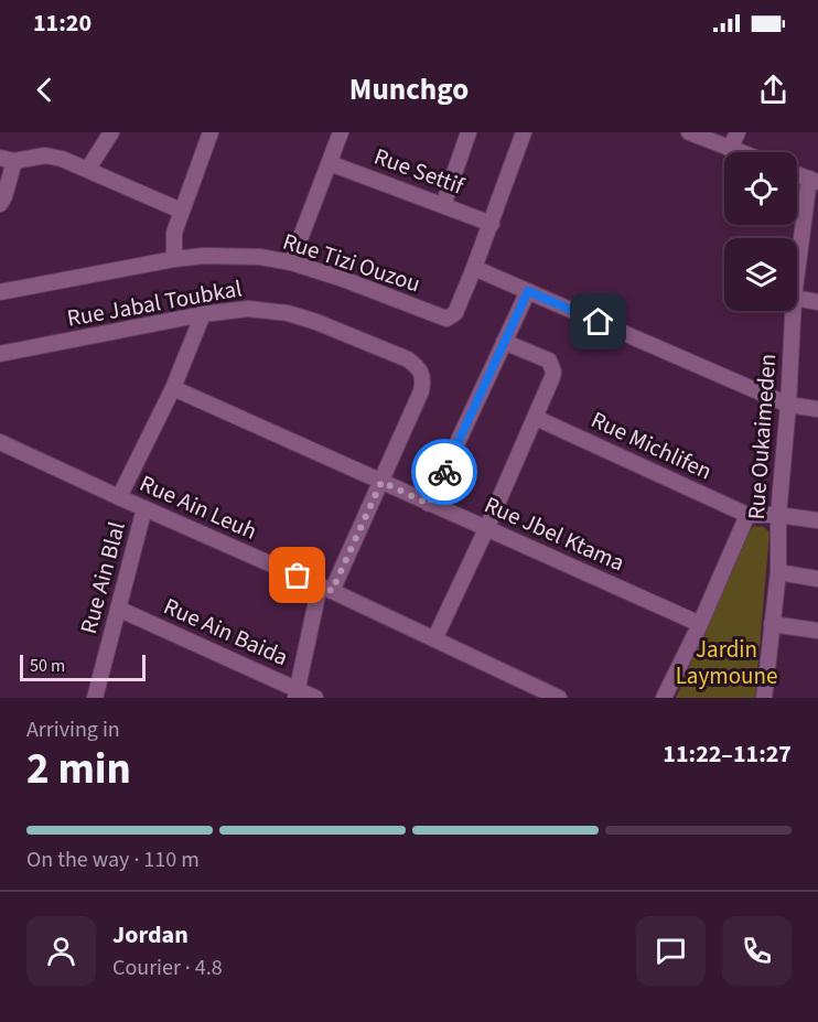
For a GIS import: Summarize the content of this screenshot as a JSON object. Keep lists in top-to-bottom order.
{
  "streets": {
    "street": [
      "Rue Settif",
      "Rue Tizi Ouzou",
      "Rue Jabal Toubkal",
      "Rue Oukaimeden",
      "Rue Michlifen",
      "Rue Ain Leuh",
      "Rue Jbel Ktama",
      "Rue Ain Blal",
      "Rue Ain Baida"
    ]
  },
  "crossings": [
    ["Rue Settif", "Rue Tizi Ouzou"],
    ["Rue Jabal Toubkal", "Rue Ain Leuh"],
    ["Rue Jabal Toubkal", "Rue Jbel Ktama"],
    ["Rue Jabal Toubkal", "Rue Ain Baida"],
    ["Rue Ain Leuh", "Rue Ain Blal"],
    ["Rue Ain Blal", "Rue Ain Baida"]
  ],
  "parks": ["Jardin Laymoune"],
  "scale_bar": "50 m",
  "page": {
    "status": "11:20",
    "header": "Munchgo",
    "scale": "50 m",
    "heading": ["2 min", "Arriving in", "11:22–11:27"],
    "panel": ["Jordan", "Courier · 4.8"],
    "bar": "On the way · 110 m"
  }
}
